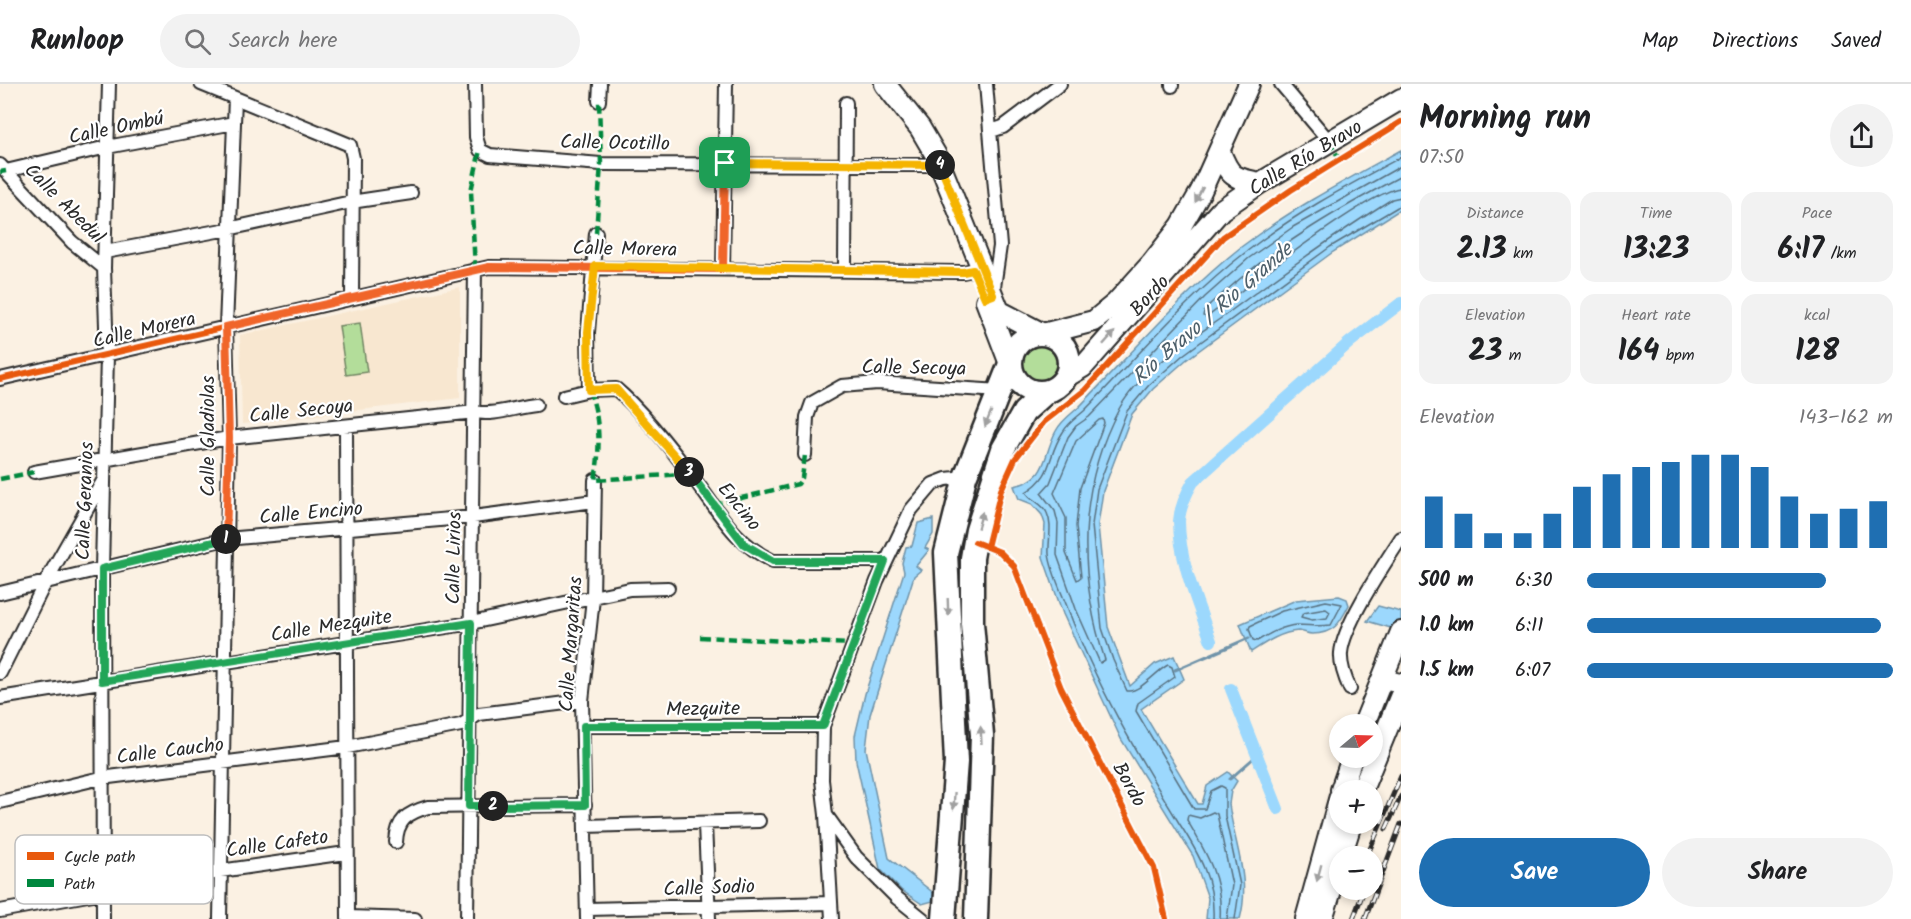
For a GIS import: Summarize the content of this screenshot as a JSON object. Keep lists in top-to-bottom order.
{
  "streets": {
    "main road": ["Calle Río Bravo"],
    "street": [
      "Calle Ombú",
      "Calle Ocotillo",
      "Calle Abedul",
      "Calle Morera",
      "Calle Secoya",
      "Calle Gladiolas",
      "Calle Geranios",
      "Encino",
      "Calle Encino",
      "Calle Lirios",
      "Calle Mezquite",
      "Calle Margaritas",
      "Mezquite",
      "Calle Caucho",
      "Calle Cafeto",
      "Calle Sodio"
    ],
    "cycle path": ["Bordo"]
  },
  "crossings": [
    ["Calle Ombú", "Calle Abedul"],
    ["Calle Ombú", "Calle Gladiolas"],
    ["Calle Ombú", "Calle Geranios"],
    ["Calle Abedul", "Calle Geranios"],
    ["Calle Morera", "Calle Gladiolas"],
    ["Calle Morera", "Calle Geranios"],
    ["Calle Morera", "Calle Lirios"],
    ["Calle Secoya", "Calle Gladiolas"],
    ["Calle Secoya", "Calle Geranios"],
    ["Calle Secoya", "Calle Lirios"],
    ["Calle Gladiolas", "Calle Encino"],
    ["Calle Gladiolas", "Calle Mezquite"],
    ["Calle Gladiolas", "Calle Caucho"],
    ["Calle Gladiolas", "Calle Cafeto"],
    ["Calle Geranios", "Calle Encino"],
    ["Calle Geranios", "Calle Mezquite"],
    ["Calle Geranios", "Calle Caucho"],
    ["Calle Encino", "Calle Lirios"],
    ["Calle Encino", "Calle Margaritas"],
    ["Calle Lirios", "Calle Mezquite"],
    ["Calle Lirios", "Calle Caucho"],
    ["Calle Mezquite", "Calle Margaritas"],
    ["Calle Margaritas", "Mezquite"],
    ["Calle Margaritas", "Calle Caucho"],
    ["Calle Margaritas", "Calle Sodio"]
  ],
  "water": ["Río Bravo / Rio Grande"],
  "legend": ["Cycle path", "Path"],
  "north": "right",
  "page": {
    "header": "Runloop",
    "search": "Search here",
    "nav": ["Map", "Directions", "Saved"],
    "heading": ["Morning run", "07:50"],
    "pins": [
      "4",
      "3",
      "1",
      "2"
    ],
    "stats": [
      ["Distance", "2.13 km"],
      ["Time", "13:23"],
      ["Pace", "6:17 /km"],
      ["Elevation", "23 m"],
      ["Heart rate", "164 bpm"],
      ["kcal", "128"]
    ],
    "chart": ["Elevation", "143–162 m"],
    "list": [
      {
        "name": "500 m",
        "note": "6:30"
      },
      {
        "name": "1.0 km",
        "note": "6:11"
      },
      {
        "name": "1.5 km",
        "note": "6:07"
      }
    ],
    "map_buttons": ["+", "−"],
    "buttons": ["Save", "Share"]
  }
}
